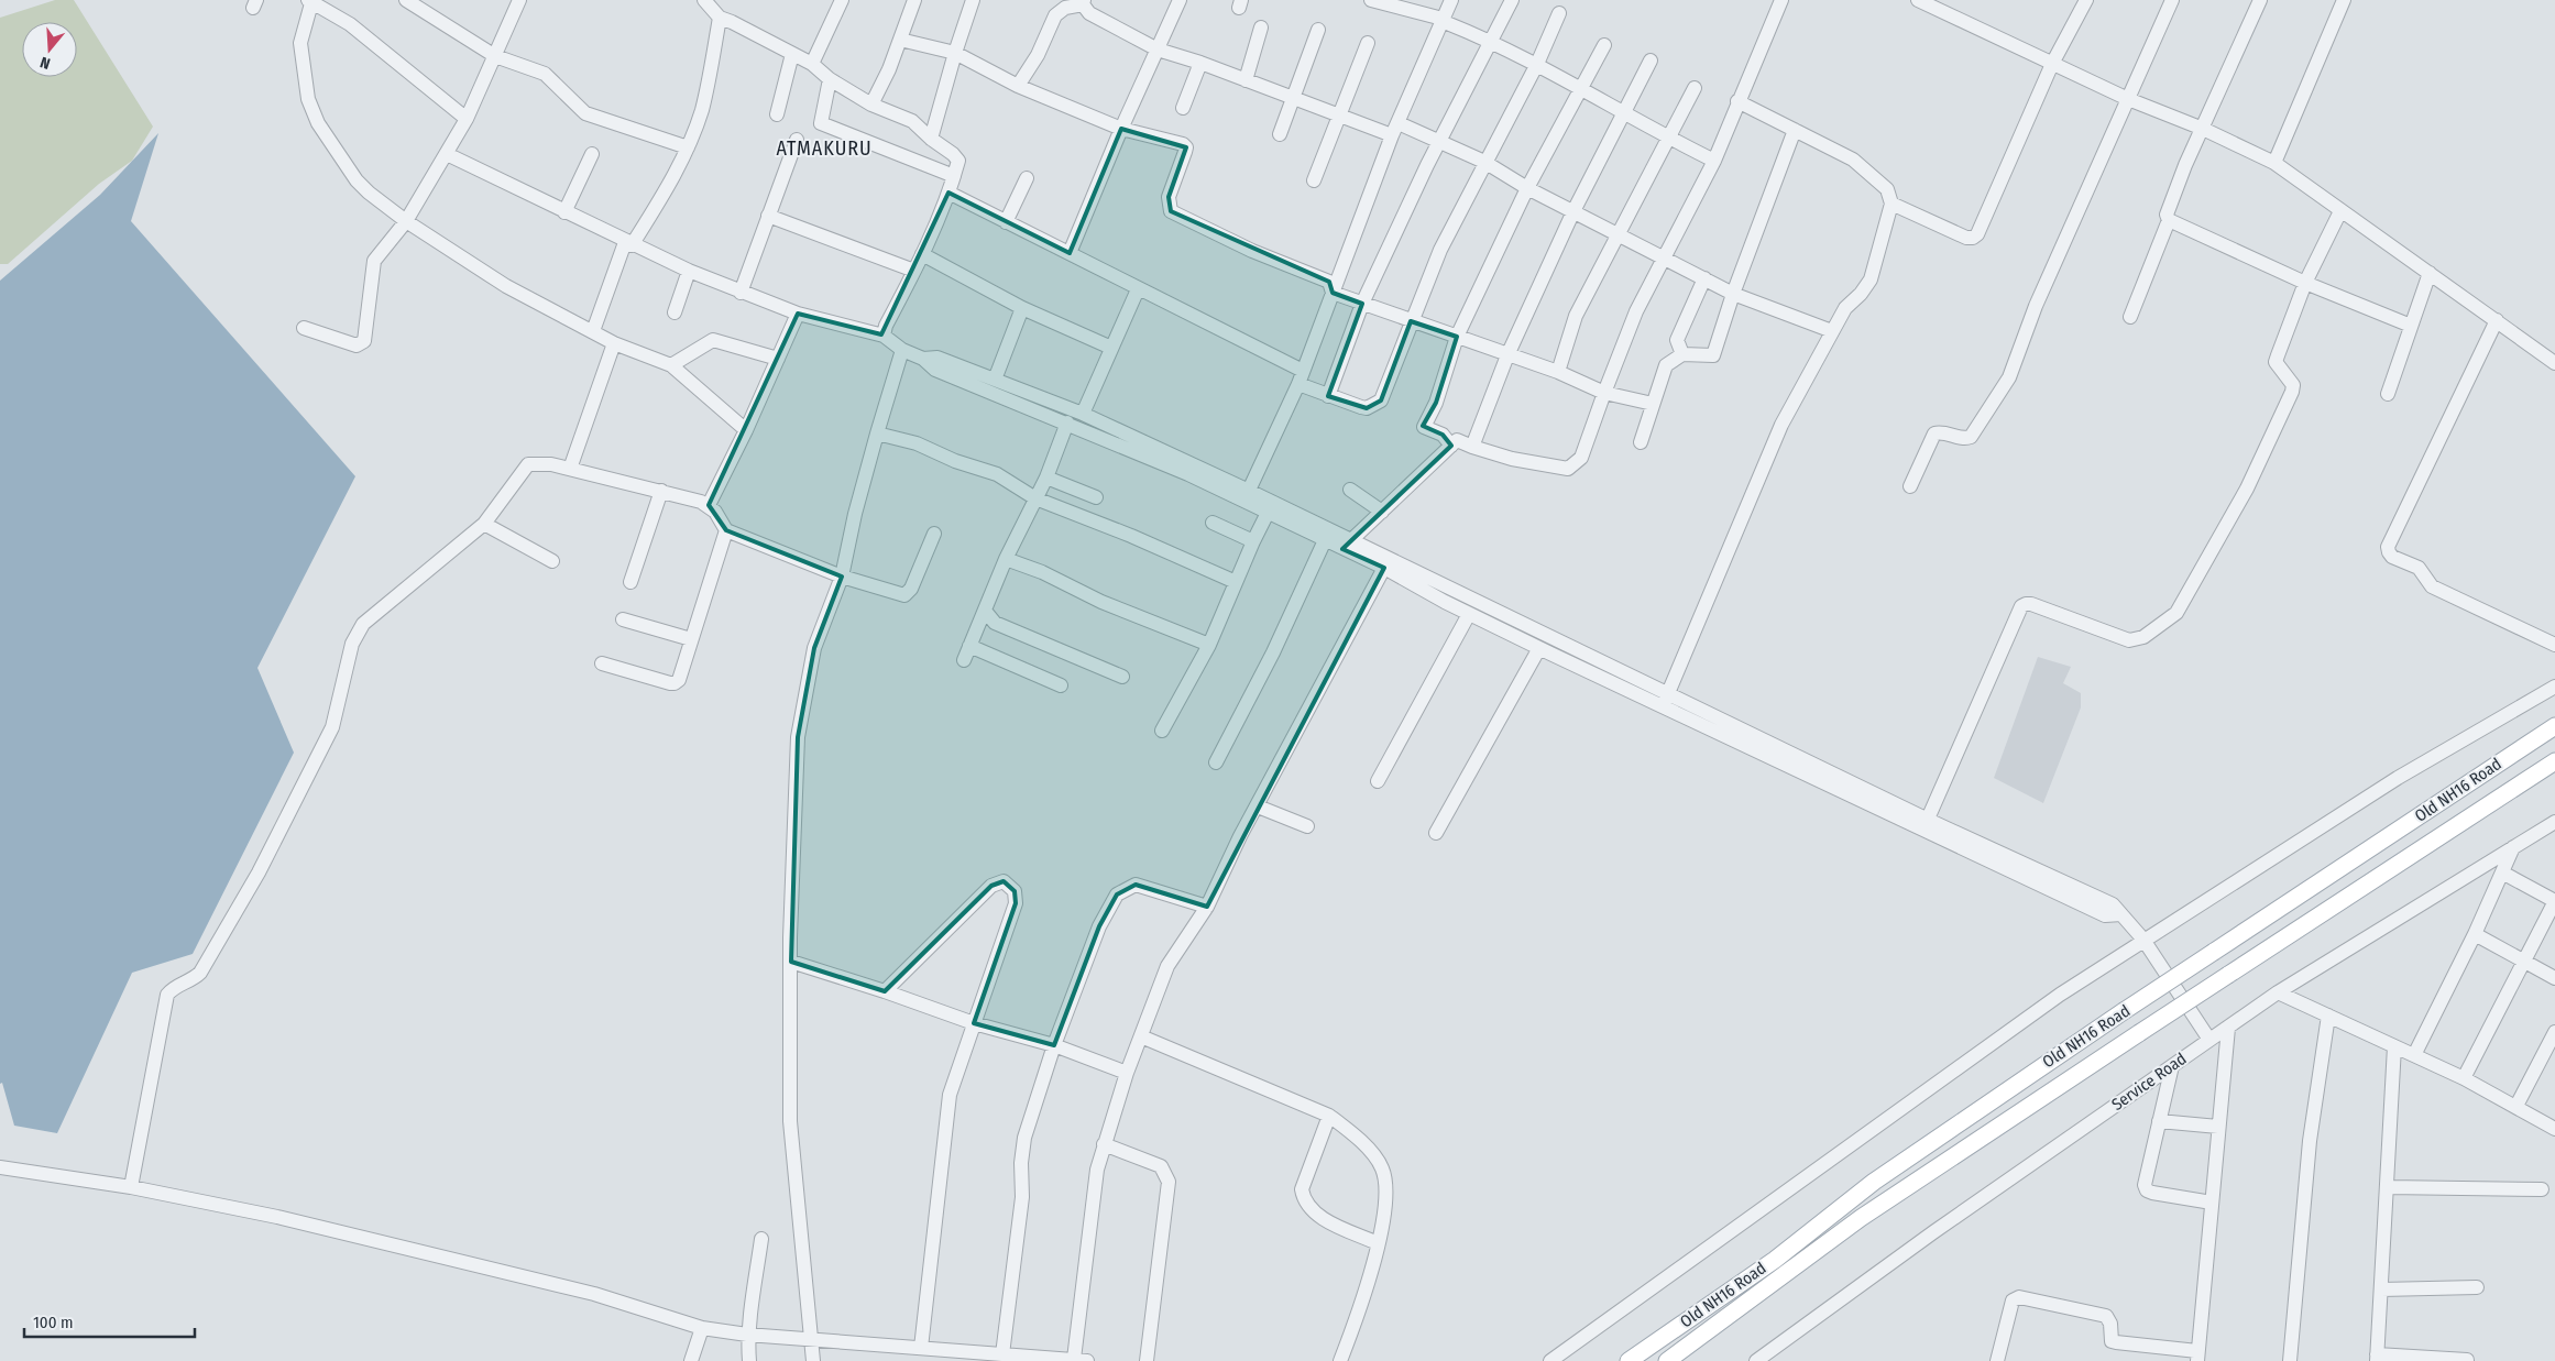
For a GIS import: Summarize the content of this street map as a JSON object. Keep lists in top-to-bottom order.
{
  "streets": {
    "main road": ["Old NH16 Road"],
    "street": ["Service Road"]
  },
  "districts": ["ATMAKURU"],
  "scale_bar": "100 m",
  "north": "bottom"
}
